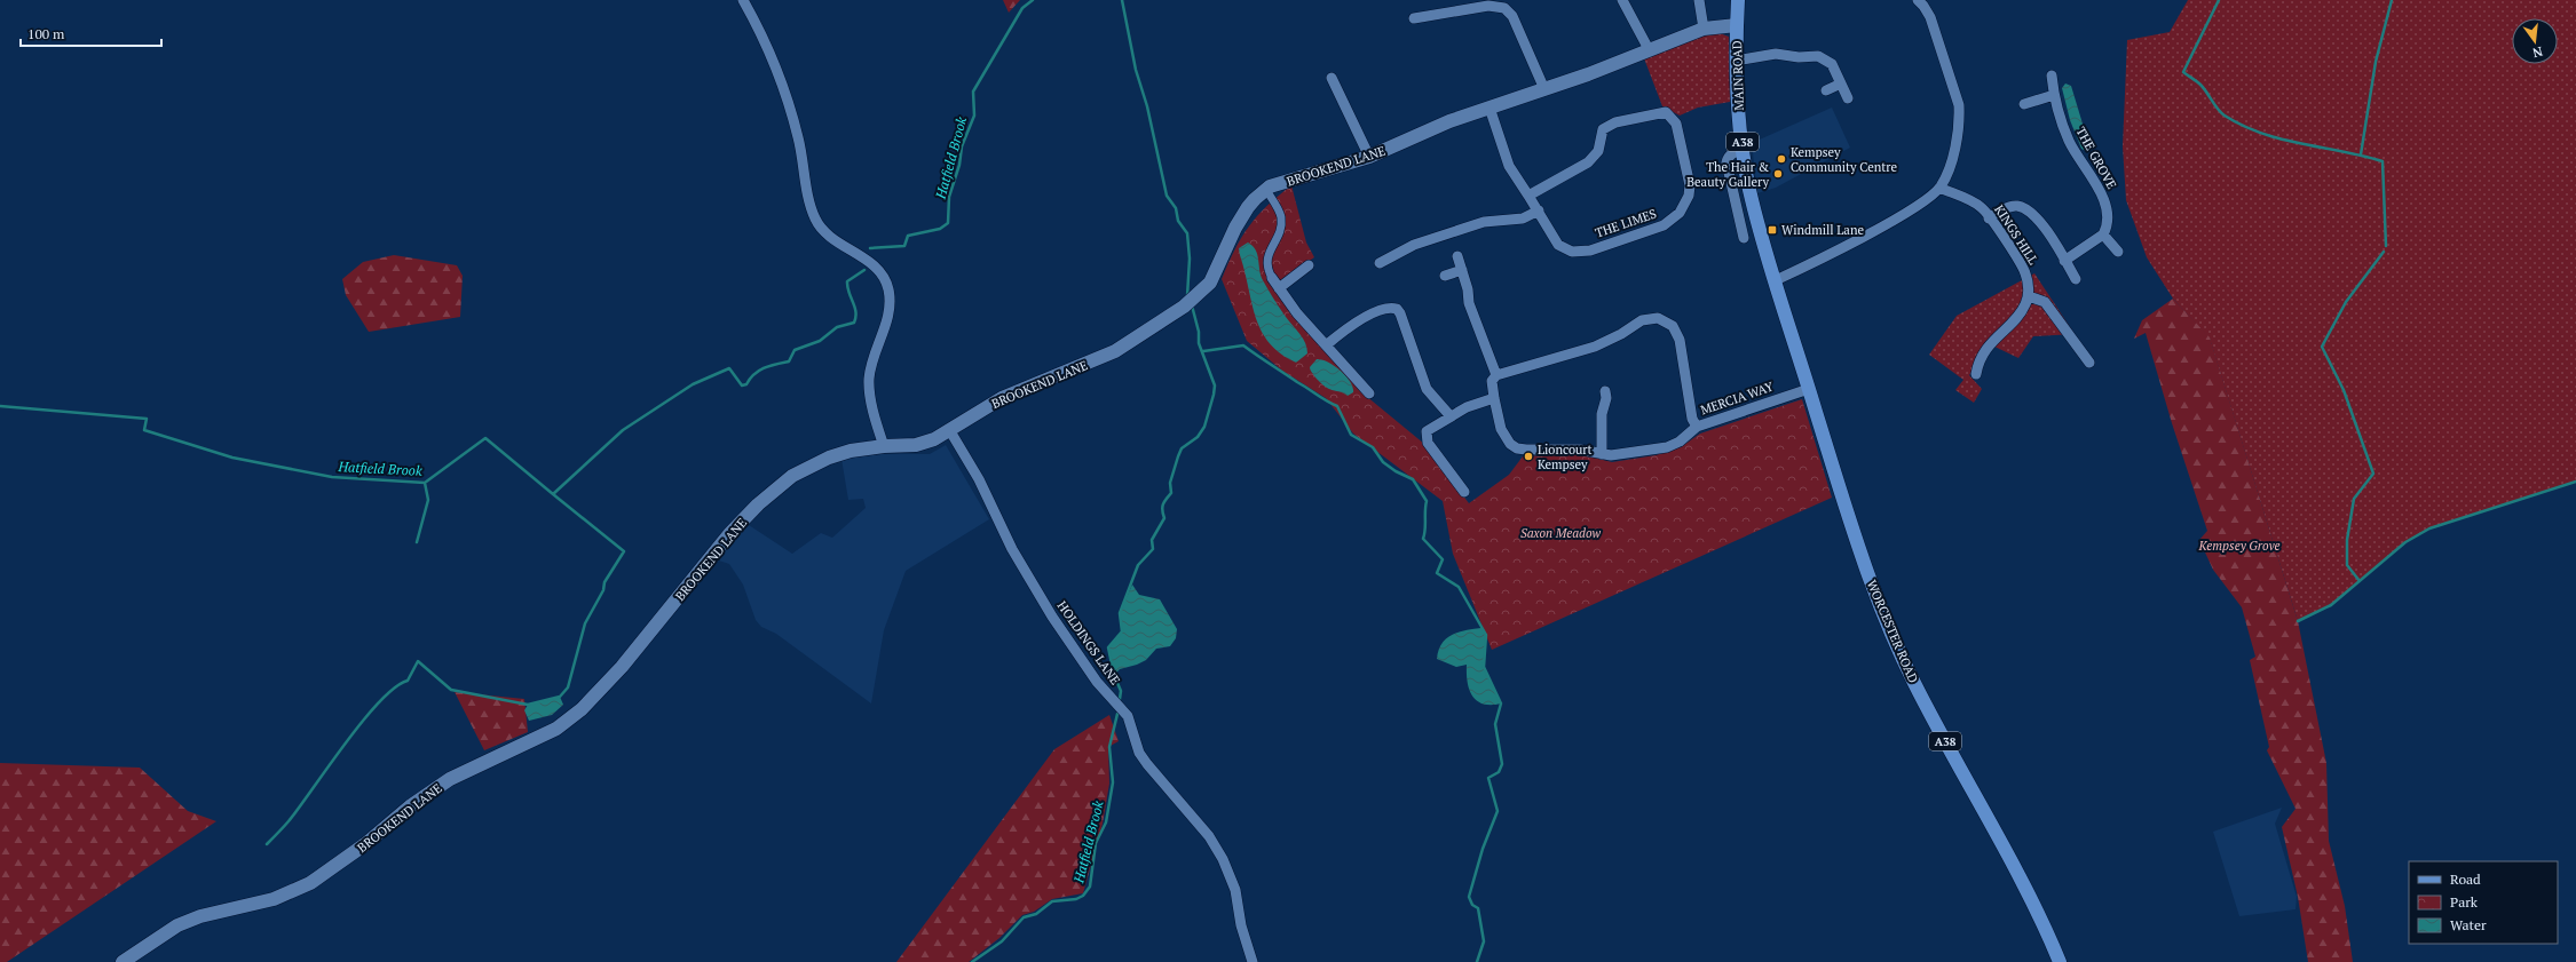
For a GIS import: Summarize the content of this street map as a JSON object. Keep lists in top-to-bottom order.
{
  "streets": {
    "main road": ["MAIN ROAD", "A38", "WORCESTER ROAD"],
    "street": [
      "THE GROVE",
      "BROOKEND LANE",
      "THE LIMES",
      "KINGS HILL",
      "MERCIA WAY",
      "HOLDINGS LANE"
    ]
  },
  "crossings": [
    ["MAIN ROAD", "BROOKEND LANE"],
    ["MAIN ROAD", "WORCESTER ROAD"],
    ["BROOKEND LANE", "THE LIMES"],
    ["BROOKEND LANE", "HOLDINGS LANE"],
    ["MERCIA WAY", "WORCESTER ROAD"]
  ],
  "water": ["Hatfield Brook"],
  "parks": ["Saxon Meadow", "Kempsey Grove"],
  "places": {
    "other": ["Kempsey Community Centre", "The Hair & Beauty Gallery", "Lioncourt Kempsey"],
    "transit": ["Windmill Lane"]
  },
  "legend": ["Road", "Park", "Water"],
  "scale_bar": "100 m",
  "north": "bottom"
}
